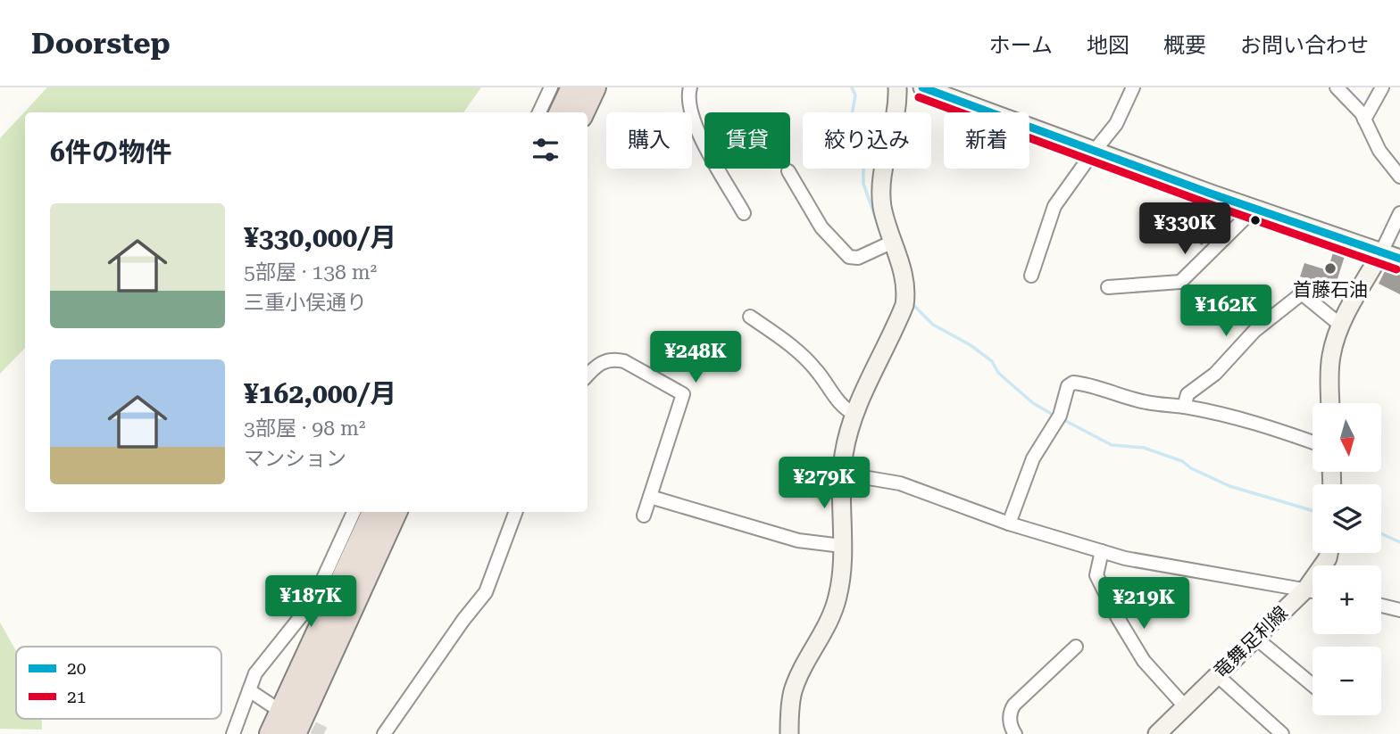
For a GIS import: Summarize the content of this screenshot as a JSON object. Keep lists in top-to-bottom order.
{
  "streets": {
    "street": ["竜舞足利線"]
  },
  "places": ["首藤石油"],
  "lines": ["transit line 20", "transit line 21"],
  "legend": ["20", "21"],
  "north": "bottom",
  "page": {
    "header": "Doorstep",
    "nav": [
      "ホーム",
      "地図",
      "概要",
      "お問い合わせ"
    ],
    "chip": [
      "購入",
      "賃貸",
      "絞り込み",
      "新着"
    ],
    "heading": "6件の物件",
    "list": [
      {
        "name": "¥330,000/月",
        "note": "5部屋 · 138 m² · 三重小俣通り"
      },
      {
        "name": "¥162,000/月",
        "note": "3部屋 · 98 m² · マンション"
      }
    ],
    "price": [
      "¥330K",
      "¥162K",
      "¥248K",
      "¥279K",
      "¥187K",
      "¥219K"
    ],
    "map_buttons": ["+", "−"]
  }
}
